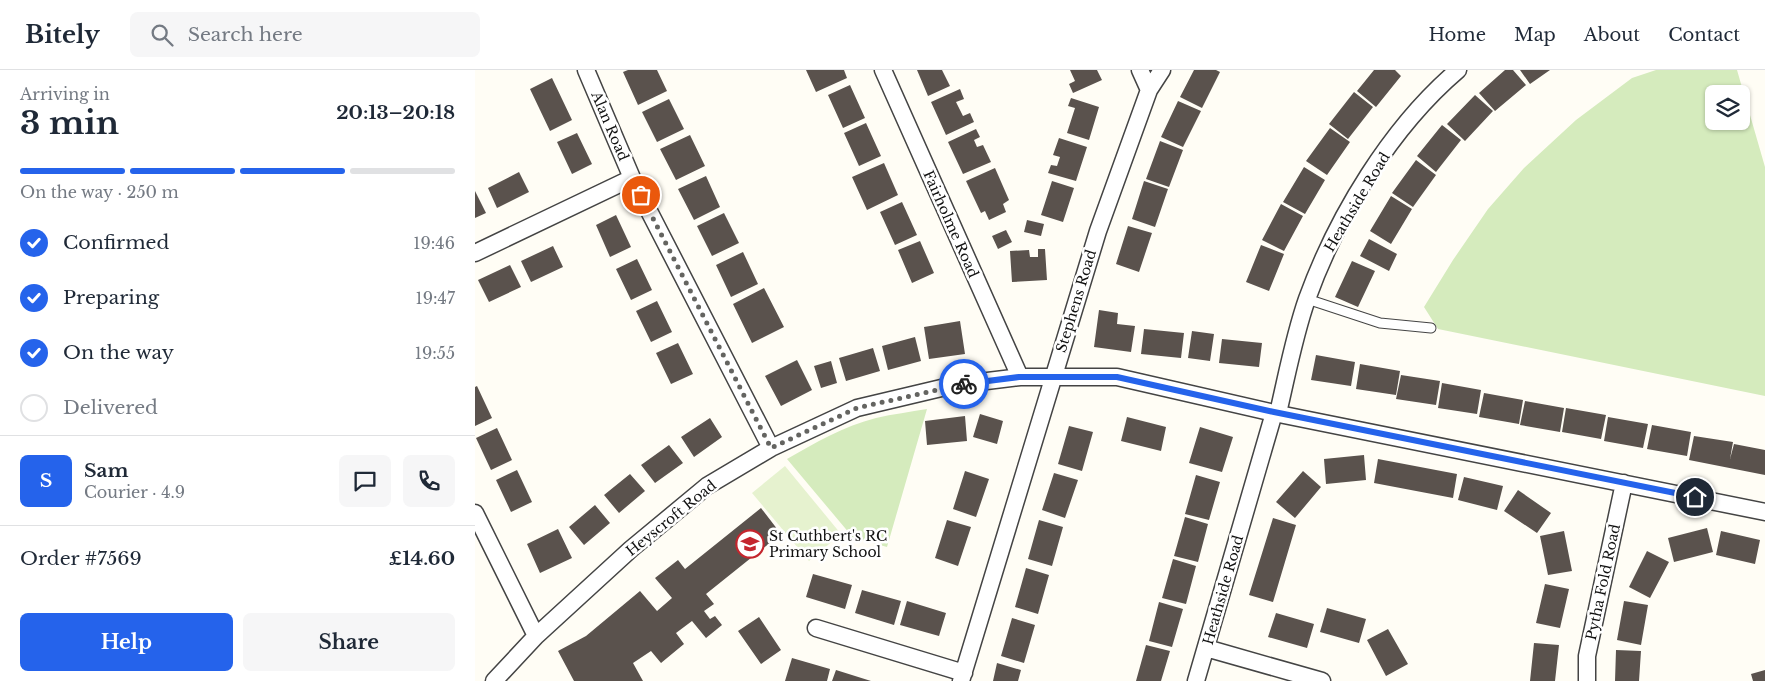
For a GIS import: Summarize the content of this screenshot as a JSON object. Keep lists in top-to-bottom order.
{
  "streets": {
    "street": [
      "Alan Road",
      "Heathside Road",
      "Fairholme Road",
      "Stephens Road",
      "Heyscroft Road",
      "Pytha Fold Road"
    ]
  },
  "crossings": [
    ["Alan Road", "Heyscroft Road"],
    ["Heathside Road", "Heyscroft Road"],
    ["Fairholme Road", "Heyscroft Road"],
    ["Stephens Road", "Heyscroft Road"],
    ["Heyscroft Road", "Pytha Fold Road"]
  ],
  "places": {
    "school or university": ["St Cuthbert's RC Primary School"]
  },
  "page": {
    "header": "Bitely",
    "search": "Search here",
    "nav": [
      "Home",
      "Map",
      "About",
      "Contact"
    ],
    "heading": ["3 min", "Arriving in", "20:13–20:18"],
    "panel": [
      "Sam",
      "Courier · 4.9",
      "Order #7569",
      "£14.60"
    ],
    "bar": "On the way · 250 m",
    "list": [
      ["Confirmed", "19:46"],
      ["Preparing", "19:47"],
      ["On the way", "19:55"],
      "Delivered"
    ],
    "round": "S",
    "buttons": ["Help", "Share"]
  }
}
